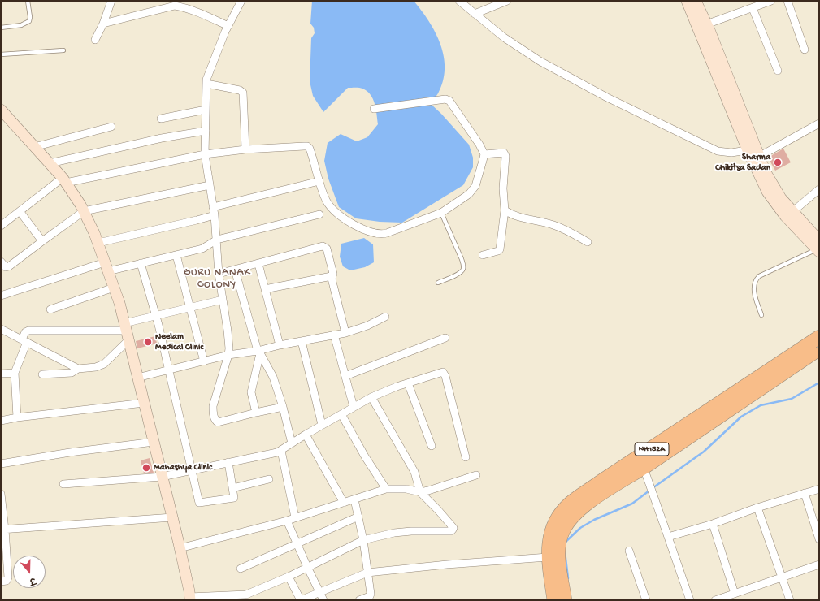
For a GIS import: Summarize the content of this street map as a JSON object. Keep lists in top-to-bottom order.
{
  "streets": {
    "highway": ["NH152A"]
  },
  "districts": ["GURU NANAK COLONY"],
  "places": ["Sharma Chikitsa Sadan", "Neelam Medical Clinic", "Mahashya Clinic"],
  "north": "bottom"
}
